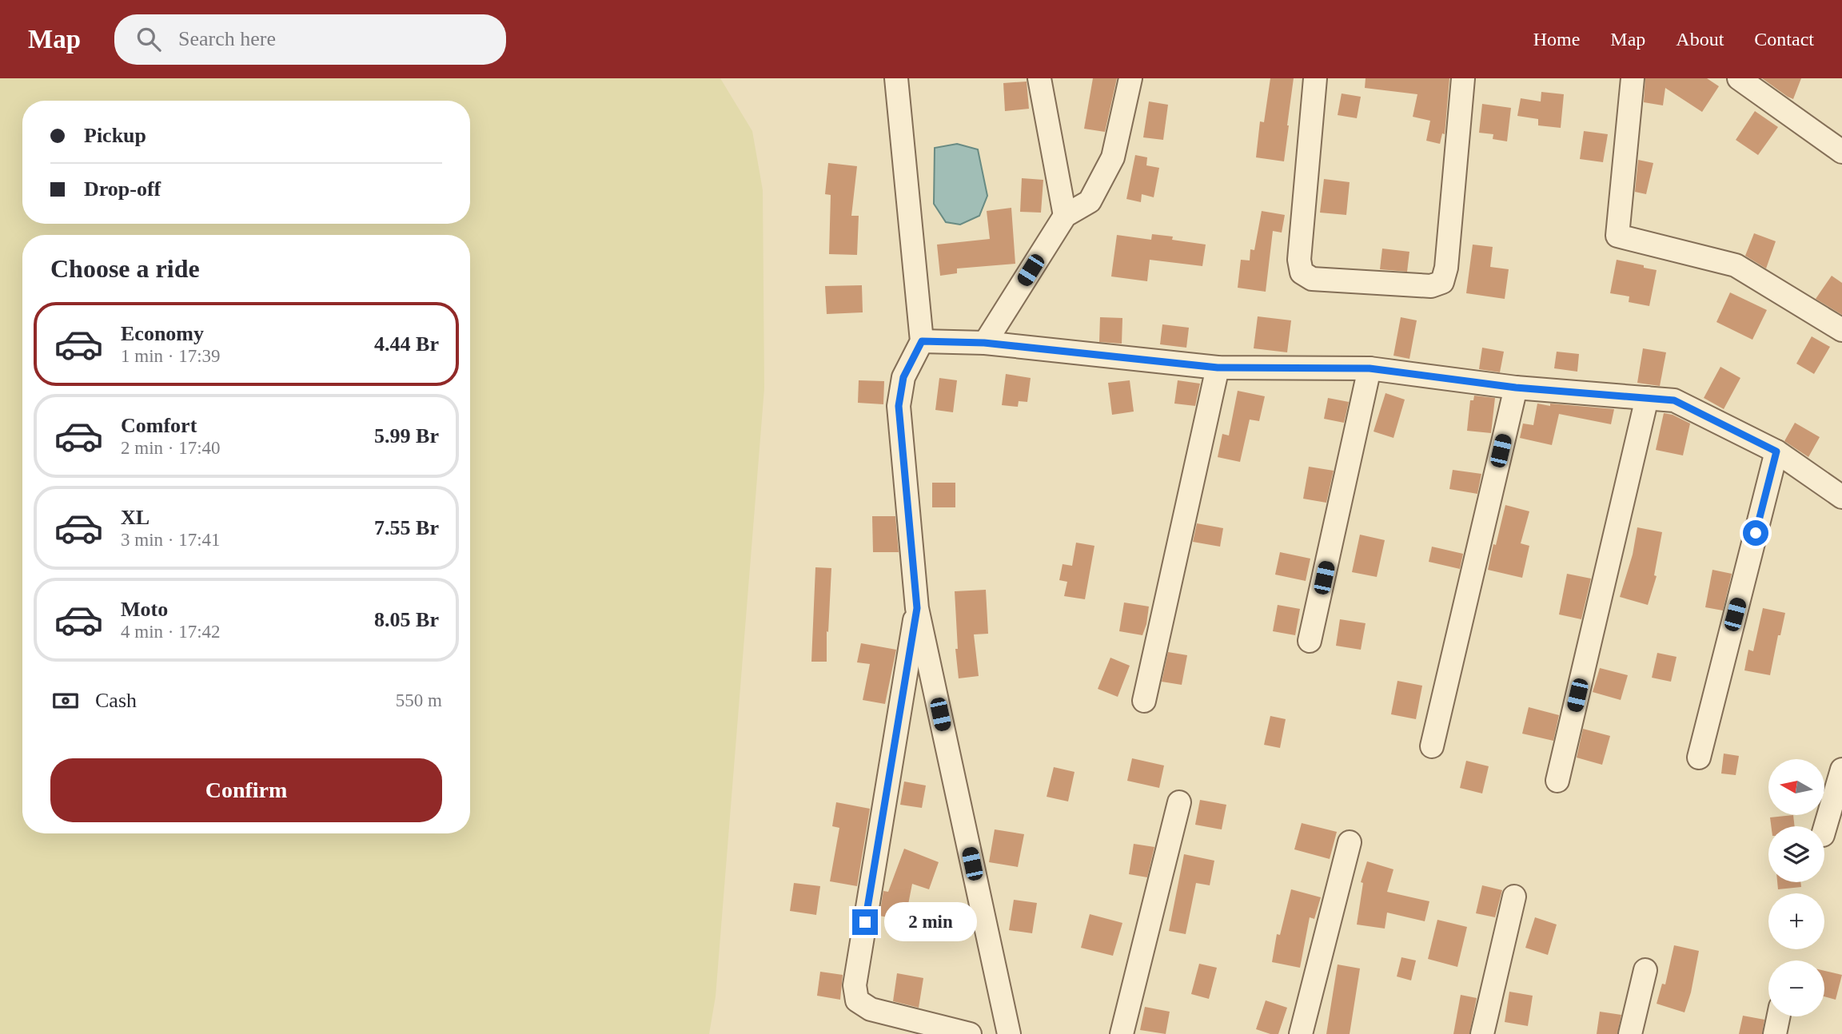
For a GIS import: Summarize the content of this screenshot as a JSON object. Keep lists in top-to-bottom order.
{
  "north": "left",
  "page": {
    "header": "Map",
    "search": "Search here",
    "nav": [
      "Home",
      "Map",
      "About",
      "Contact"
    ],
    "banner": ["Pickup", "Drop-off"],
    "heading": "Choose a ride",
    "list": [
      {
        "name": "Economy",
        "note": "1 min · 17:39",
        "value": "4.44 Br"
      },
      {
        "name": "Comfort",
        "note": "2 min · 17:40",
        "value": "5.99 Br"
      },
      {
        "name": "XL",
        "note": "3 min · 17:41",
        "value": "7.55 Br"
      },
      {
        "name": "Moto",
        "note": "4 min · 17:42",
        "value": "8.05 Br"
      }
    ],
    "pay": ["Cash", "550 m"],
    "buttons": "Confirm",
    "map_buttons": ["+", "−"],
    "bubble": "2 min"
  }
}
